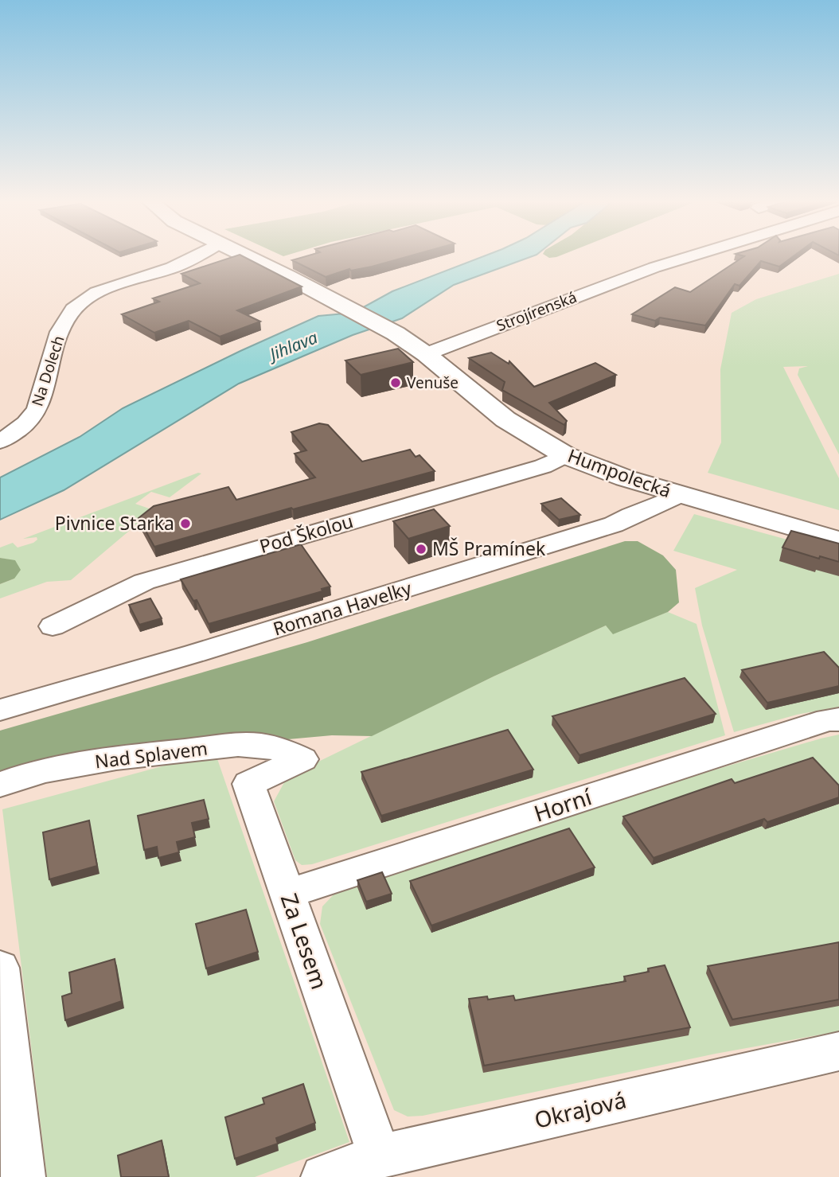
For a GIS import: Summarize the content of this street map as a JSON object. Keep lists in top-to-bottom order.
{
  "streets": {
    "main road": ["Humpolecká"],
    "street": [
      "Strojírenská",
      "Na Dolech",
      "Pod Školou",
      "Romana Havelky",
      "Nad Splavem",
      "Horní",
      "Za Lesem",
      "Okrajová"
    ]
  },
  "crossings": [
    ["Strojírenská", "Humpolecká"],
    ["Humpolecká", "Pod Školou"],
    ["Humpolecká", "Romana Havelky"],
    ["Nad Splavem", "Za Lesem"],
    ["Horní", "Za Lesem"],
    ["Za Lesem", "Okrajová"]
  ],
  "water": ["Jihlava"],
  "places": ["Venuše", "Pivnice Starka", "MŠ Pramínek"]
}
